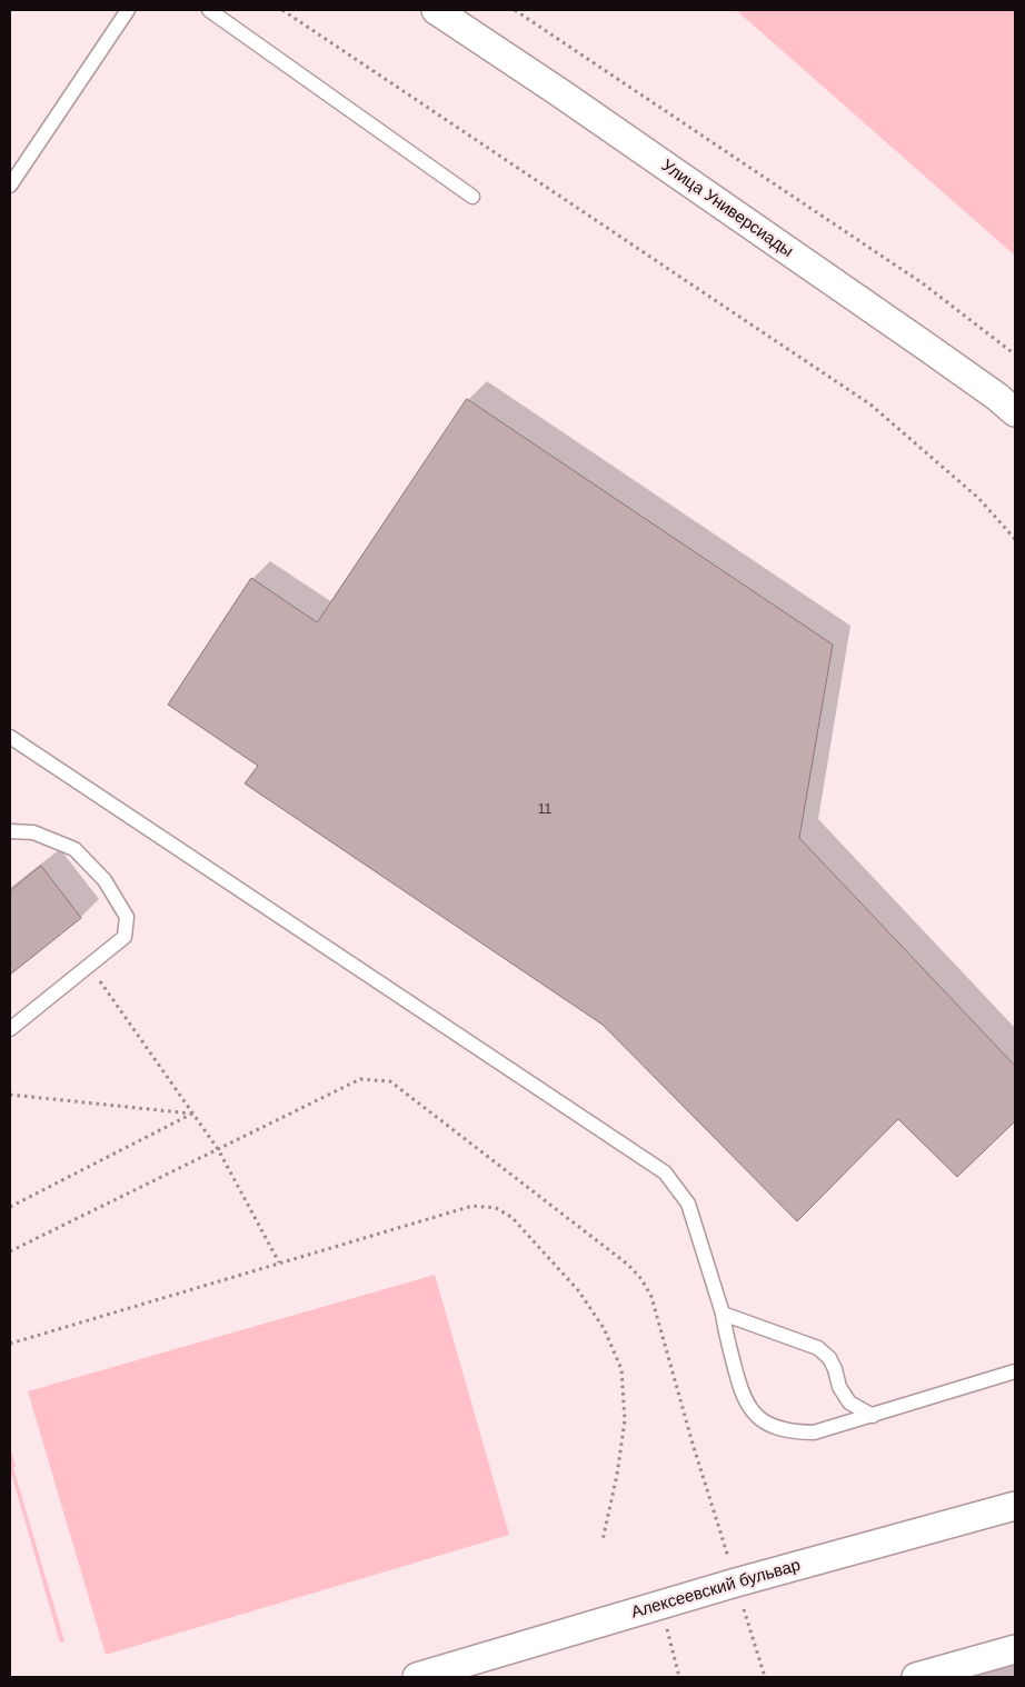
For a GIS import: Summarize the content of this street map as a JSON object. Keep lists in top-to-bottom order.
{
  "streets": {
    "street": ["Улица Универсиады", "Алексеевский бульвар"]
  },
  "house_numbers": ["11"]
}
